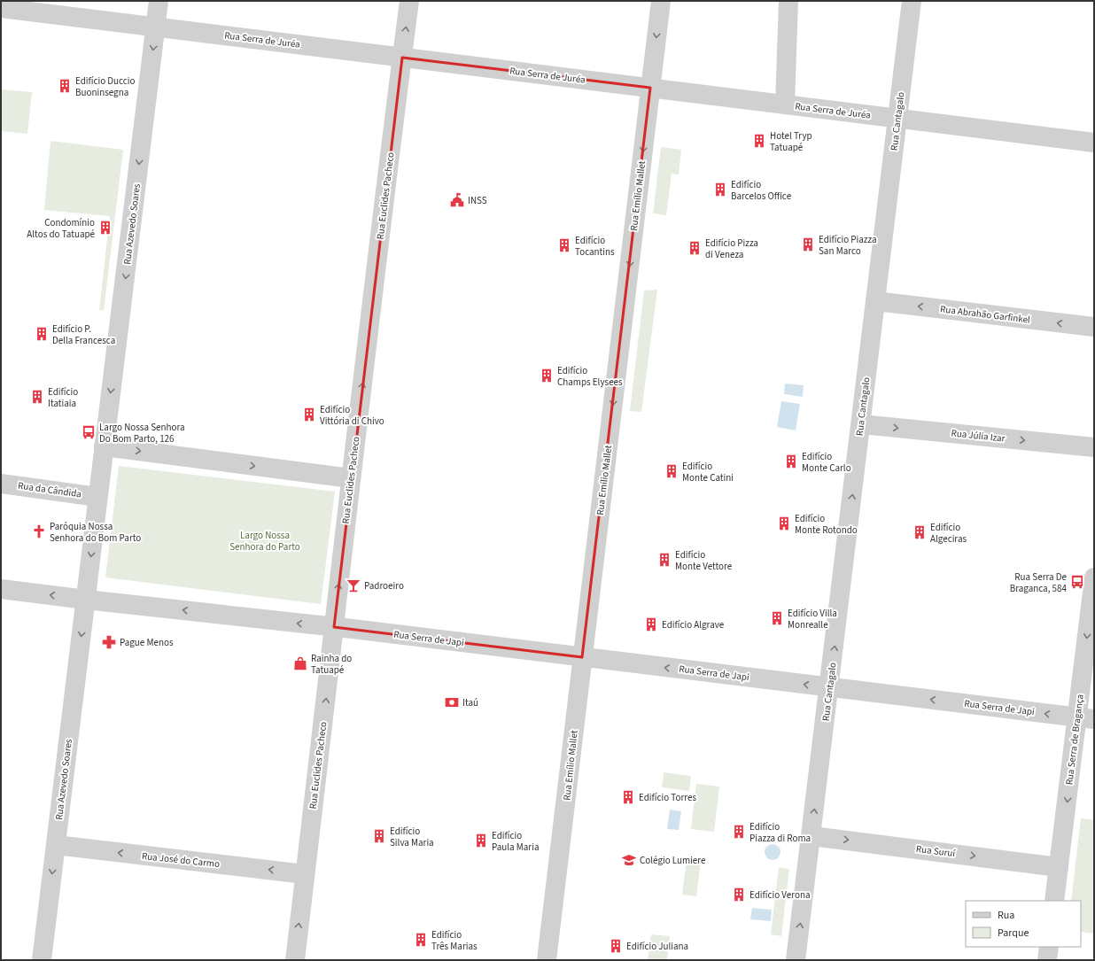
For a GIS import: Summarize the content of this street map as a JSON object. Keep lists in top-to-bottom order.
{
  "streets": {
    "street": [
      "Rua Serra de Juréa",
      "Rua Cantagalo",
      "Rua Euclides Pacheco",
      "Rua Emílio Mallet",
      "Rua Azevedo Soares",
      "Rua Abrahão Garfinkel",
      "Rua Júlia Izar",
      "Rua da Cândida",
      "Rua Serra de Japi",
      "Rua Serra de Bragança",
      "Rua Suruí",
      "Rua José do Carmo"
    ]
  },
  "crossings": [
    ["Rua Serra de Juréa", "Rua Cantagalo"],
    ["Rua Serra de Juréa", "Rua Euclides Pacheco"],
    ["Rua Serra de Juréa", "Rua Emílio Mallet"],
    ["Rua Serra de Juréa", "Rua Azevedo Soares"],
    ["Rua Cantagalo", "Rua Abrahão Garfinkel"],
    ["Rua Cantagalo", "Rua Júlia Izar"],
    ["Rua Cantagalo", "Rua Serra de Japi"],
    ["Rua Cantagalo", "Rua Suruí"],
    ["Rua Euclides Pacheco", "Rua Serra de Japi"],
    ["Rua Euclides Pacheco", "Rua José do Carmo"],
    ["Rua Emílio Mallet", "Rua Serra de Japi"],
    ["Rua Azevedo Soares", "Rua José do Carmo"],
    ["Rua Serra de Japi", "Rua Serra de Bragança"],
    ["Rua Serra de Bragança", "Rua Suruí"]
  ],
  "one_way": [
    "Rua Cantagalo",
    "Rua Euclides Pacheco",
    "Rua Emílio Mallet",
    "Rua Azevedo Soares",
    "Rua Abrahão Garfinkel",
    "Rua Júlia Izar",
    "Rua Serra de Japi",
    "Rua Serra de Bragança",
    "Rua Suruí",
    "Rua José do Carmo"
  ],
  "parks": ["Largo Nossa Senhora do Parto"],
  "places": {
    "building": [
      "Edifício Duccio Buoninsegna",
      "Hotel Tryp Tatuapé",
      "Edifício Barcelos Office",
      "Condomínio Altos do Tatuapé",
      "Edifício Piazza San Marco",
      "Edifício Tocantins",
      "Edifício Pizza di Veneza",
      "Edifício P. Della Francesca",
      "Edifício Champs Elysees",
      "Edifício Itatiaia",
      "Edifício Vittória di Chivo",
      "Edifício Monte Carlo",
      "Edifício Monte Catini",
      "Edifício Monte Rotondo",
      "Edifício Algeciras",
      "Edifício Monte Vettore",
      "Edifício Villa Monrealle",
      "Edifício Algrave",
      "Edifício Torres",
      "Edifício Piazza di Roma",
      "Edifício Silva Maria",
      "Edifício Paula Maria",
      "Edifício Verona",
      "Edifício Três Marias",
      "Edifício Juliana"
    ],
    "public building": ["INSS"],
    "bus stop": ["Largo Nossa Senhora Do Bom Parto, 126", "Rua Serra De Braganca, 584"],
    "church": ["Paróquia Nossa Senhora do Bom Parto"],
    "bar": ["Padroeiro"],
    "pharmacy": ["Pague Menos"],
    "shop": ["Rainha do Tatuapé"],
    "bank": ["Itaú"],
    "school or university": ["Colégio Lumiere"]
  },
  "legend": ["Rua", "Parque"]
}
